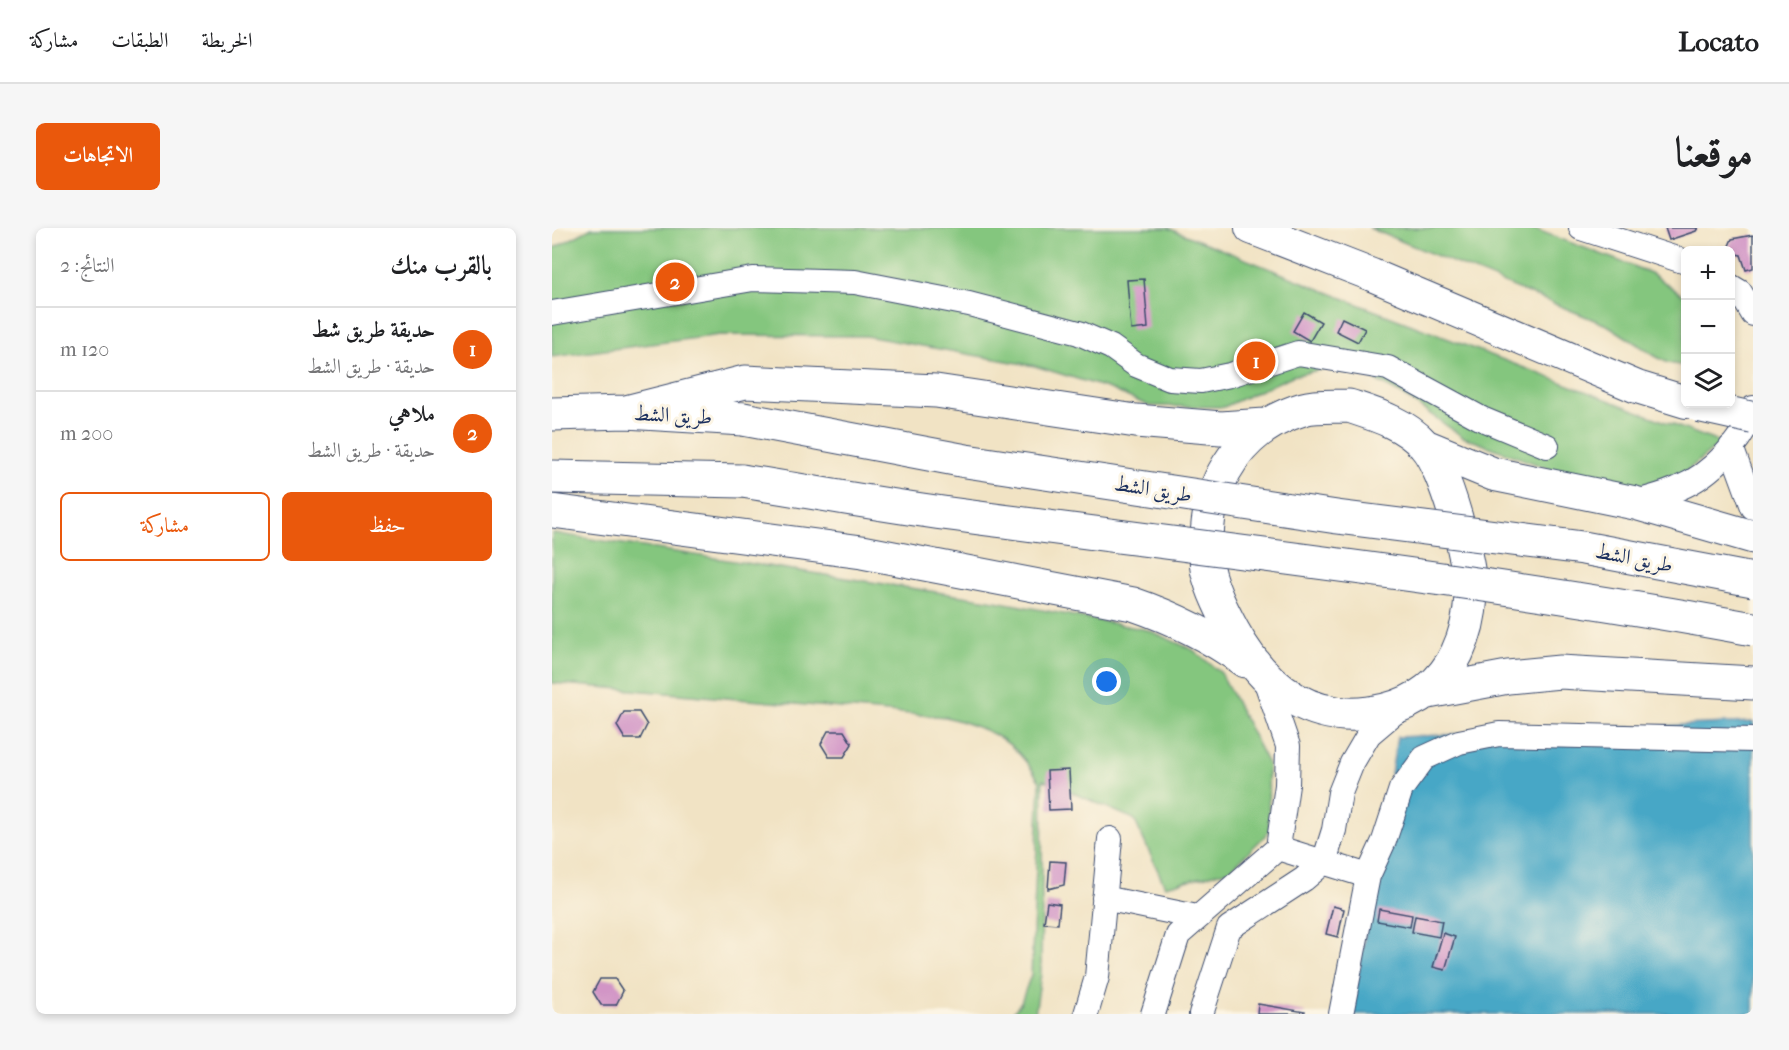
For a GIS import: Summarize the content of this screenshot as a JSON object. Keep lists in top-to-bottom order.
{
  "streets": {
    "highway": ["طريق الشط"]
  },
  "page": {
    "header": "Locato",
    "nav": ["الخريطة", "الطبقات", "مشاركة"],
    "title": "موقعنا",
    "buttons": [
      "الاتجاهات",
      ["حفظ", "مشاركة"]
    ],
    "heading": ["بالقرب منك", "النتائج: 2"],
    "map_buttons": ["+", "−"],
    "pins": ["2", "1"],
    "list": [
      {
        "mark": "1",
        "name": "حديقة طريق شط",
        "note": "حديقة · طريق الشط",
        "value": "120 m"
      },
      {
        "mark": "2",
        "name": "ملاهي",
        "note": "حديقة · طريق الشط",
        "value": "200 m"
      }
    ]
  }
}
